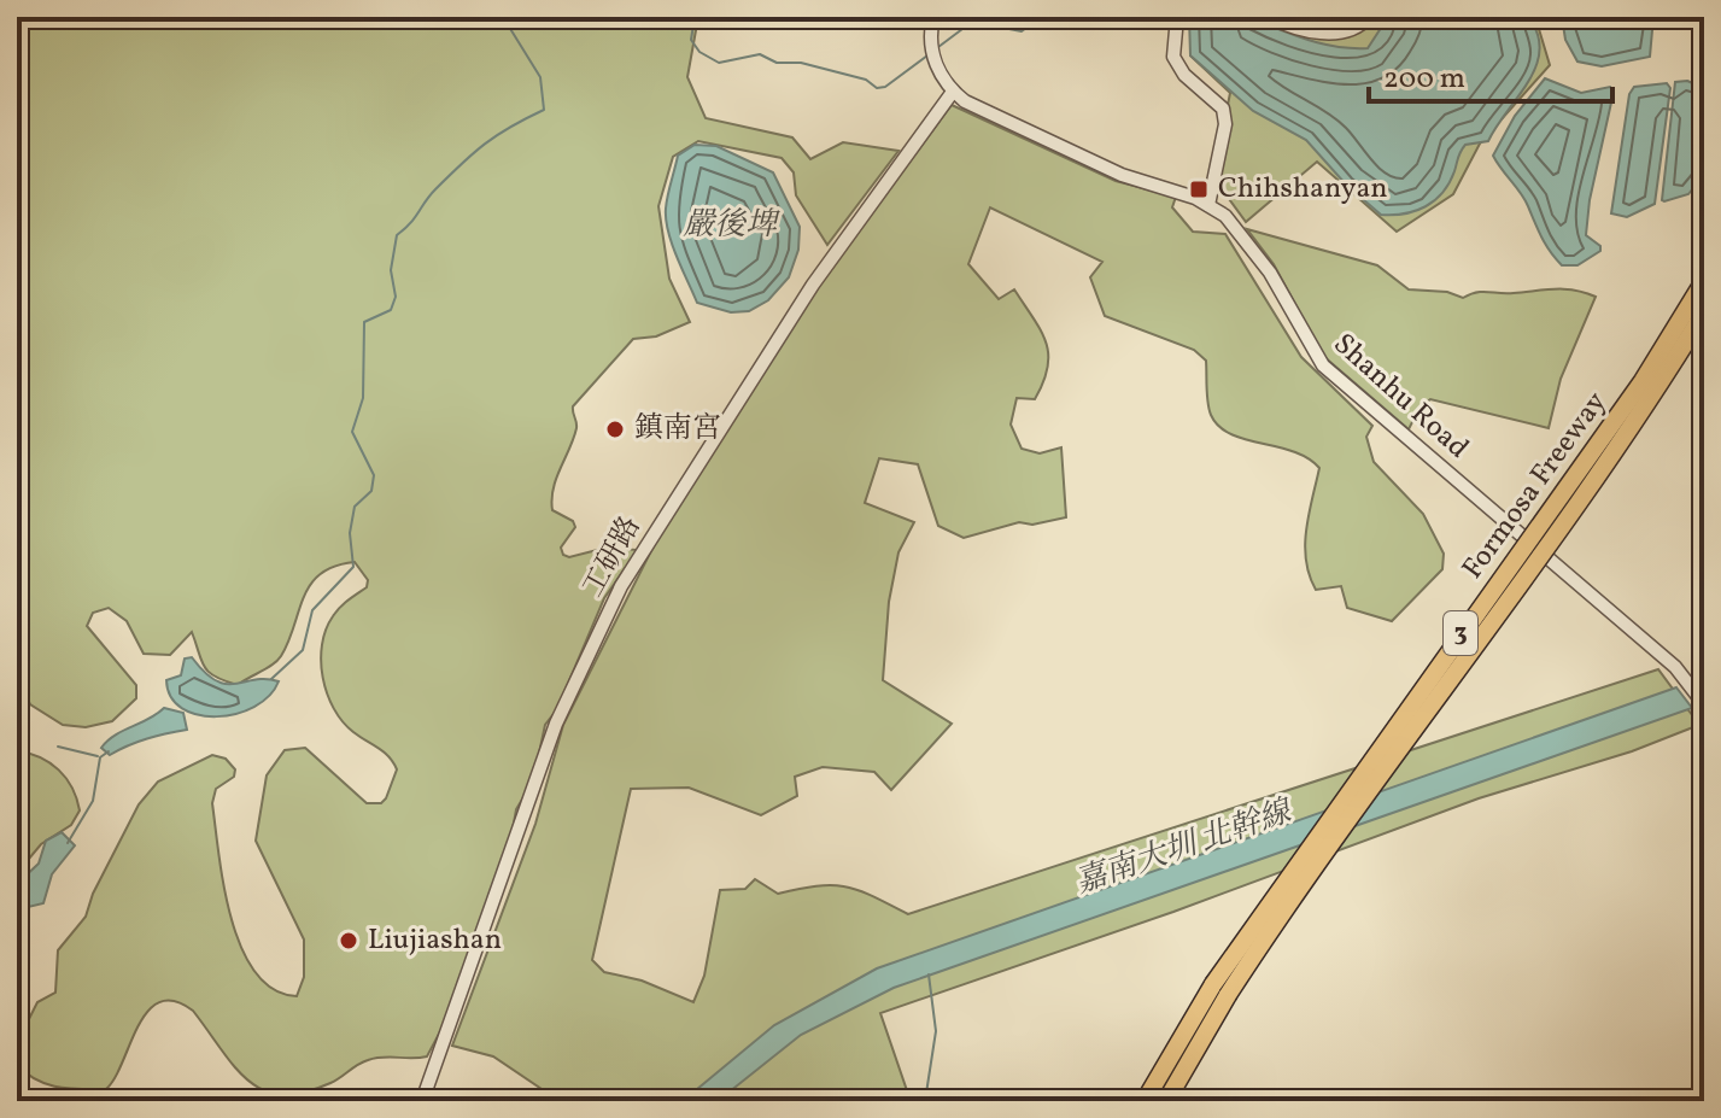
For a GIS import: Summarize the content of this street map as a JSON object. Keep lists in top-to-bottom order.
{
  "streets": {
    "highway": ["Formosa Freeway", "3"],
    "street": ["Shanhu Road", "工研路"]
  },
  "crossings": [
    ["Shanhu Road", "工研路"]
  ],
  "water": ["嚴後埤", "嘉南大圳 北幹線"],
  "places": {
    "transit": ["Chihshanyan"],
    "other": ["鎮南宮", "Liujiashan"]
  },
  "scale_bar": "200 m"
}
